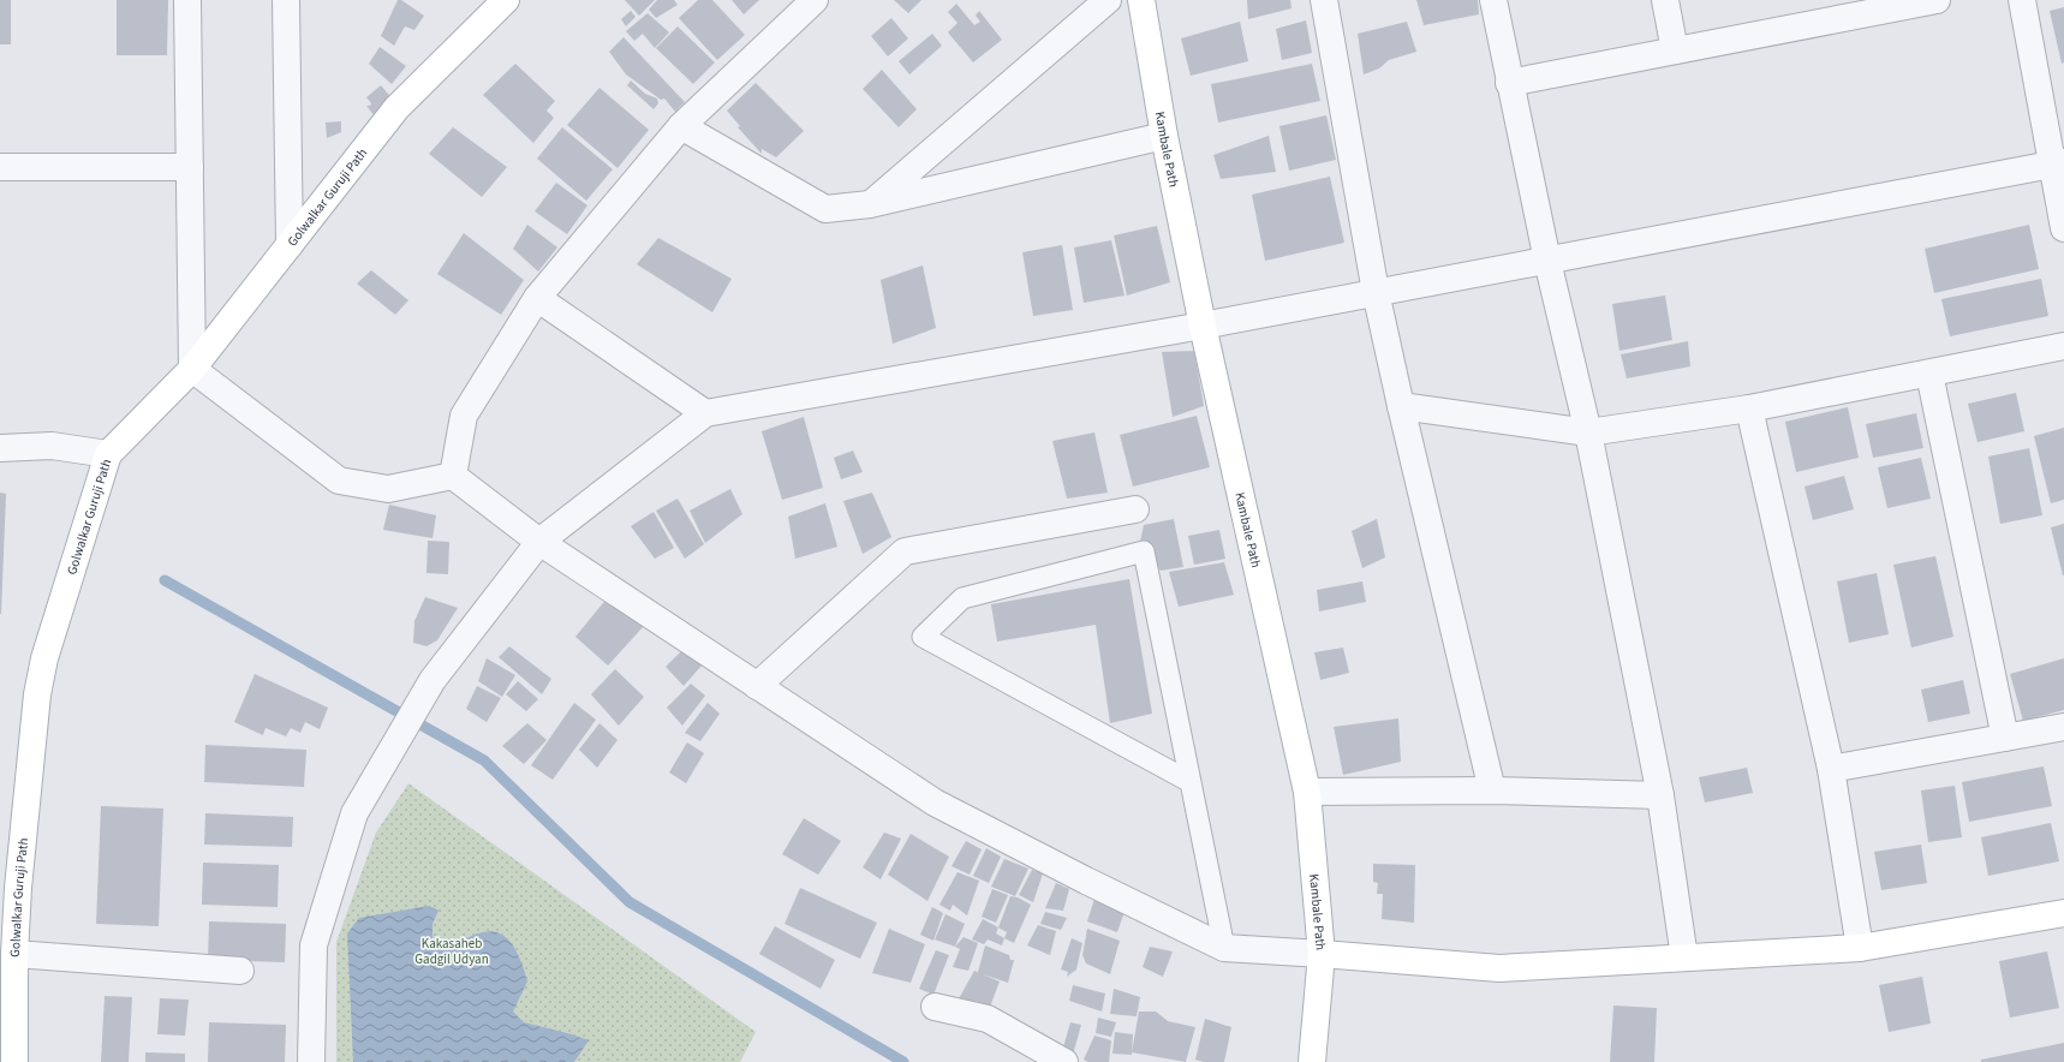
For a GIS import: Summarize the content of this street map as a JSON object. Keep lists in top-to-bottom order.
{
  "streets": {
    "street": ["Kambale Path", "Golwalkar Guruji Path"]
  },
  "parks": ["Kakasaheb Gadgil Udyan"]
}
